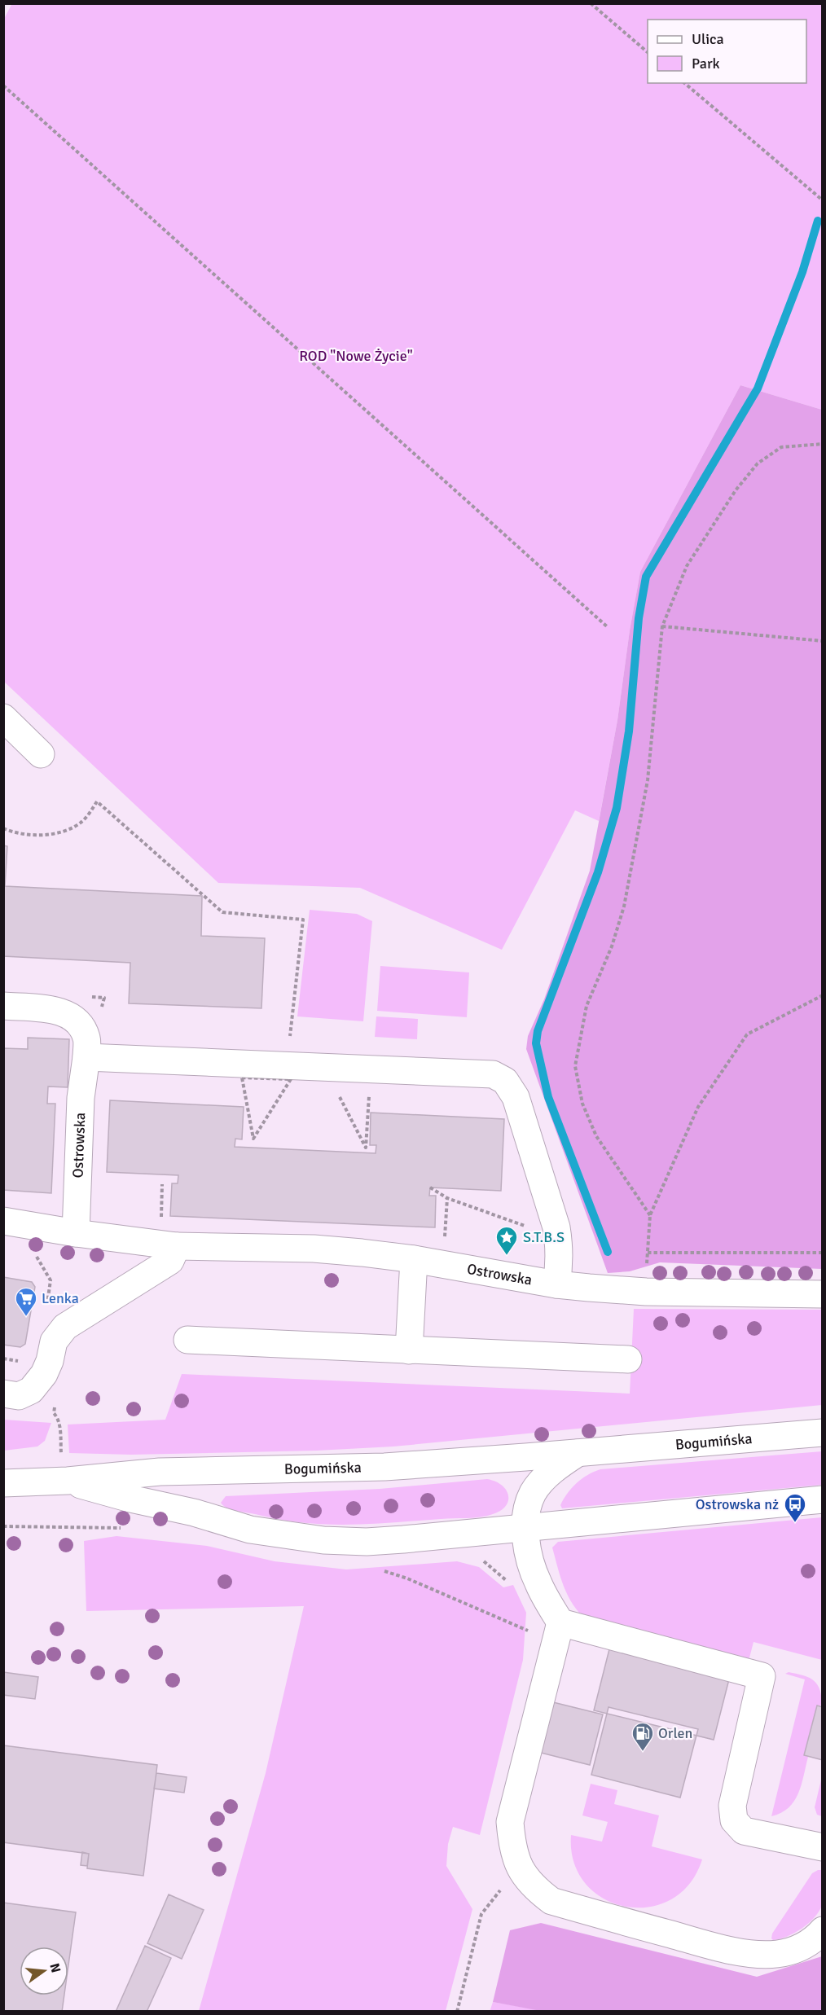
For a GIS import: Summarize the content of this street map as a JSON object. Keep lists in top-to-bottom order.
{
  "streets": {
    "street": ["Ostrowska", "Bogumińska"]
  },
  "parks": ["ROD \"Nowe Życie\""],
  "places": {
    "place": ["S.T.B.S"],
    "supermarket": ["Lenka"],
    "bus stop": ["Ostrowska nż"],
    "fuel station": ["Orlen"]
  },
  "legend": ["Ulica", "Park"],
  "north": "right"
}
